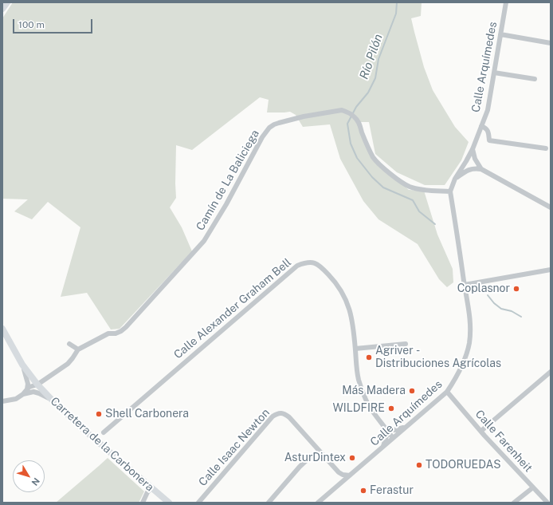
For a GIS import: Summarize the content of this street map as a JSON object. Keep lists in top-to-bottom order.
{
  "streets": {
    "street": [
      "Calle Arquímedes",
      "Camín de La Baliciega",
      "Calle Alexander Graham Bell",
      "Calle Farenheit",
      "Carretera de la Carbonera",
      "Calle Isaac Newton"
    ]
  },
  "crossings": [
    ["Calle Arquímedes", "Camín de La Baliciega"],
    ["Calle Arquímedes", "Calle Alexander Graham Bell"],
    ["Calle Arquímedes", "Calle Farenheit"],
    ["Camín de La Baliciega", "Carretera de la Carbonera"]
  ],
  "water": ["Río Pilón"],
  "places": [
    "Coplasnor",
    "Agriver - Distribuciones Agrícolas",
    "Más Madera",
    "WILDFIRE",
    "Shell Carbonera",
    "AsturDintex",
    "TODORUEDAS",
    "Ferastur"
  ],
  "scale_bar": "100 m",
  "north": "bottom right"
}
